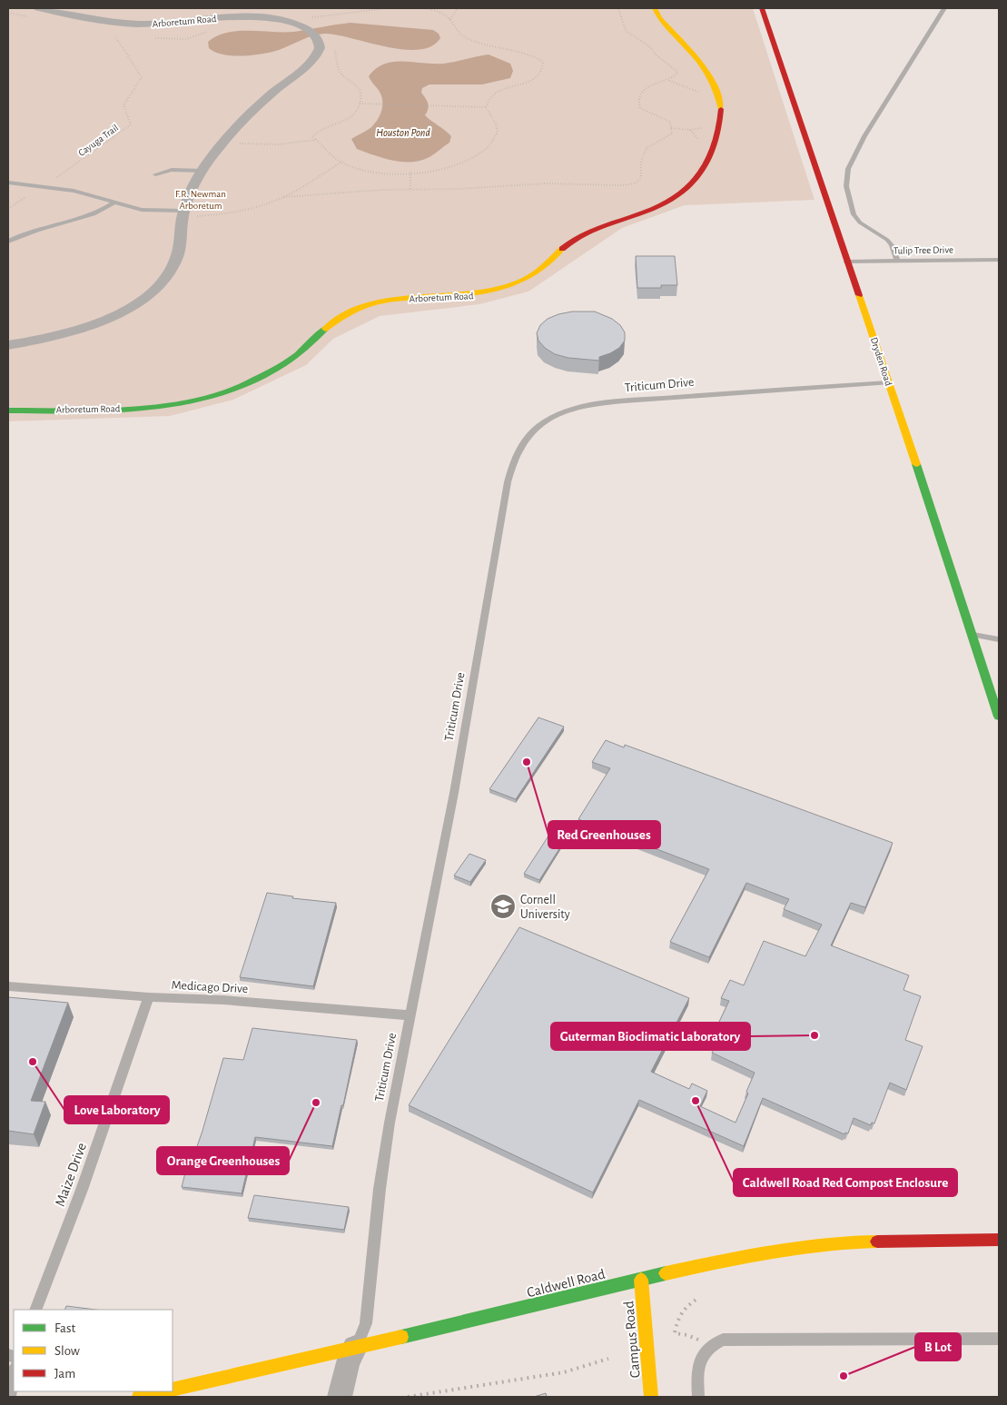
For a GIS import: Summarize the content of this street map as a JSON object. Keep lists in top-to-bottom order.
{
  "streets": {
    "street": [
      "Arboretum Road",
      "Dryden Road",
      "Caldwell Road",
      "Campus Road"
    ],
    "lane": [
      "Tulip Tree Drive",
      "Triticum Drive",
      "Medicago Drive",
      "Maize Drive"
    ],
    "path": ["Cayuga Trail"]
  },
  "crossings": [
    ["Tulip Tree Drive", "Dryden Road"],
    ["Dryden Road", "Triticum Drive"],
    ["Triticum Drive", "Medicago Drive"],
    ["Triticum Drive", "Caldwell Road"],
    ["Medicago Drive", "Maize Drive"],
    ["Caldwell Road", "Campus Road"]
  ],
  "water": ["Houston Pond"],
  "parks": ["F.R. Newman Arboretum"],
  "places": {
    "other": [
      "Red Greenhouses",
      "Guterman Bioclimatic Laboratory",
      "Love Laboratory",
      "Caldwell Road Red Compost Enclosure",
      "Orange Greenhouses",
      "B Lot"
    ],
    "school or university": ["Cornell University"]
  },
  "legend": ["Fast", "Slow", "Jam"]
}
